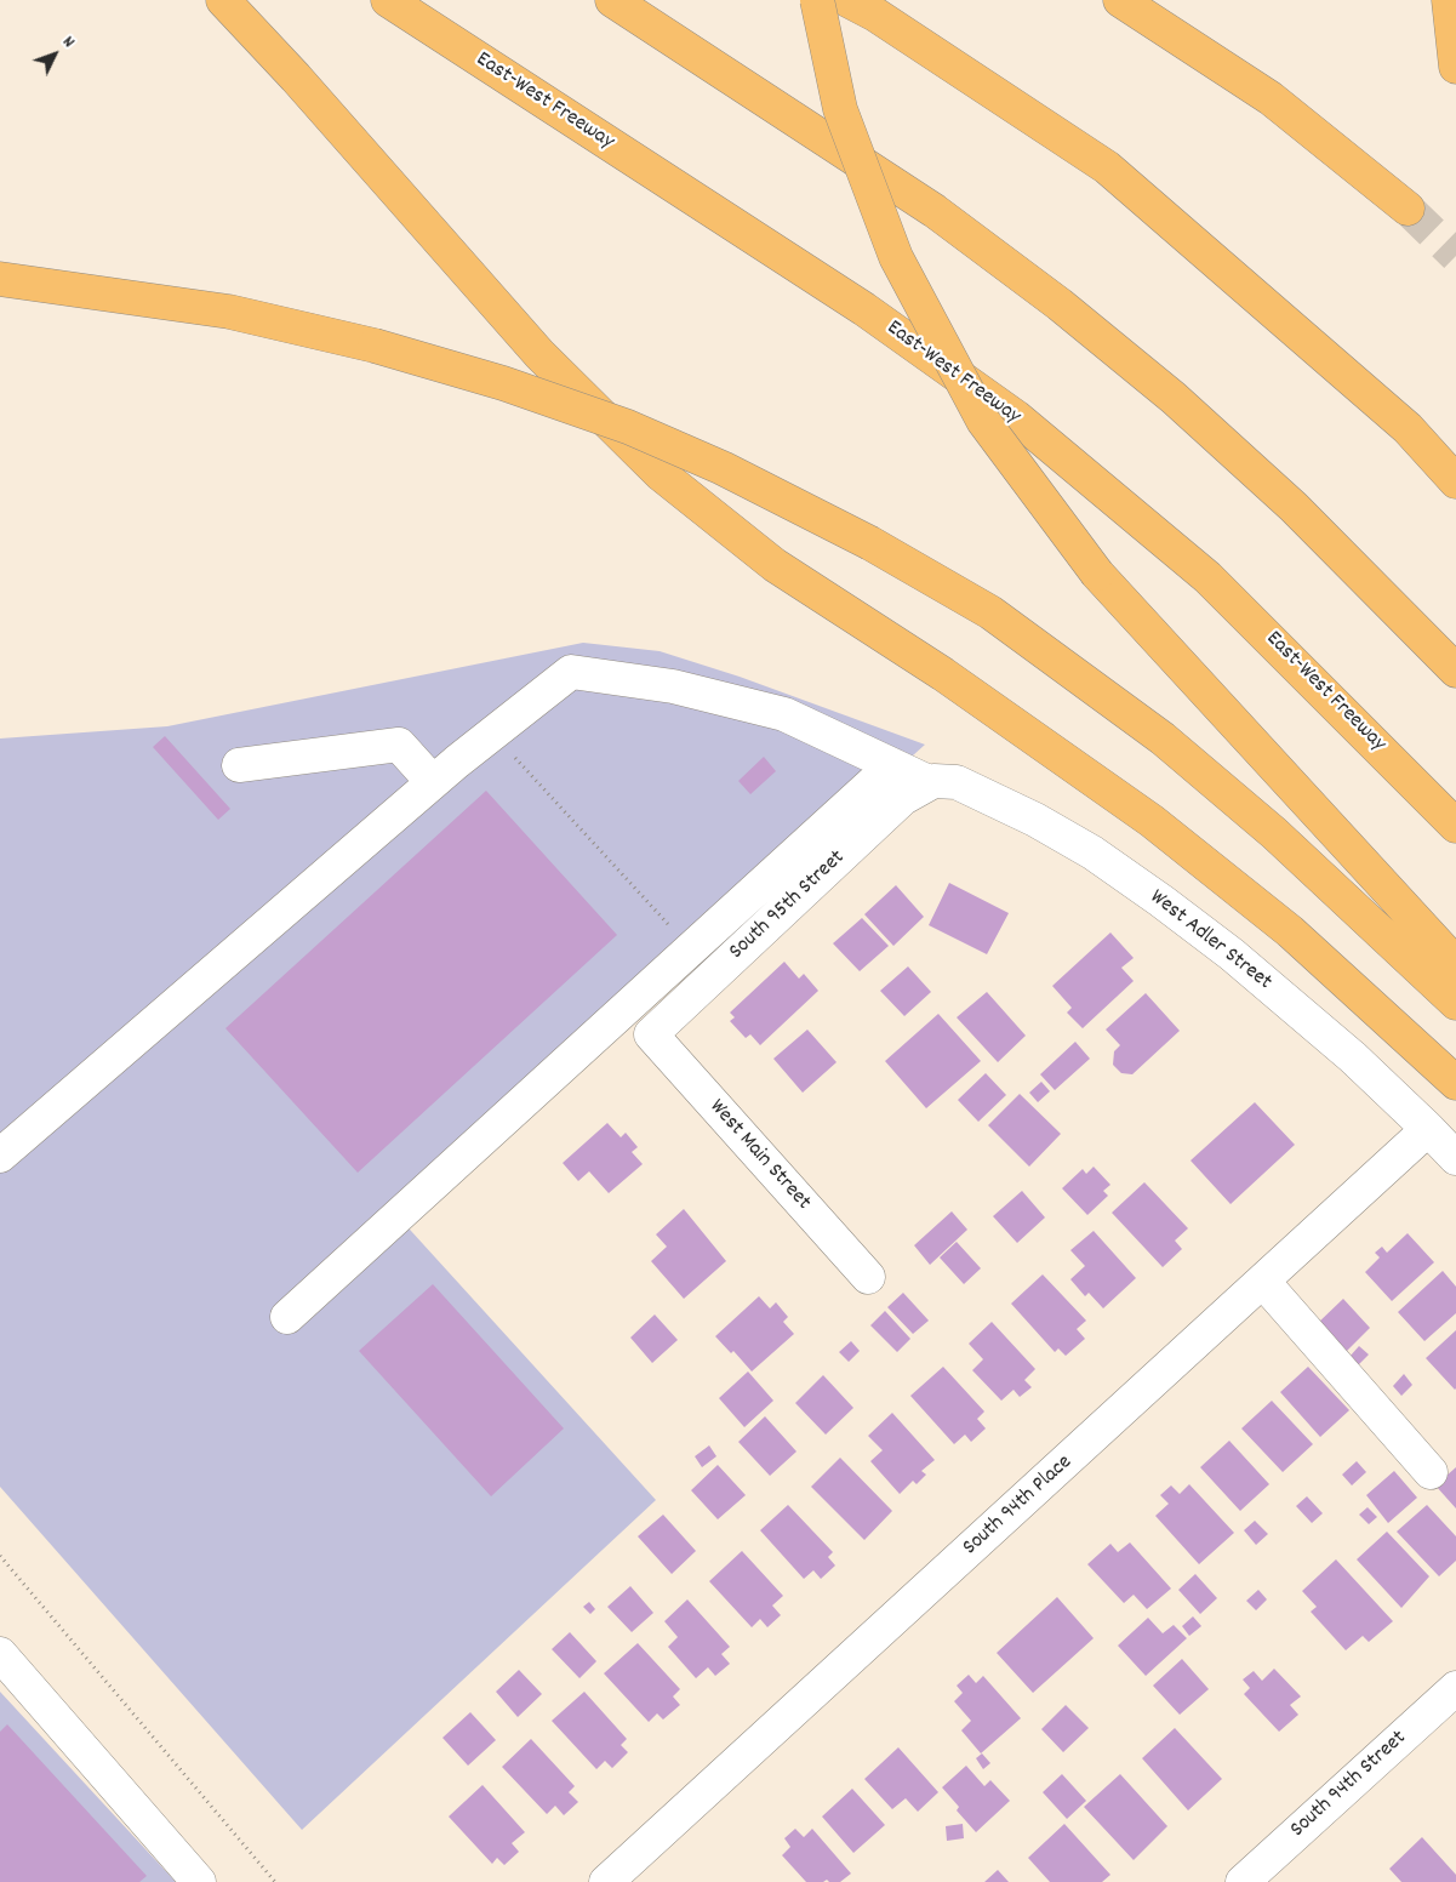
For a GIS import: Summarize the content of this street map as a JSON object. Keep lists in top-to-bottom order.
{
  "streets": {
    "highway": ["East-West Freeway"],
    "street": [
      "South 95th Street",
      "West Adler Street",
      "West Main Street",
      "South 94th Place",
      "South 94th Street"
    ]
  },
  "crossings": [
    ["South 95th Street", "West Adler Street"],
    ["South 95th Street", "West Main Street"],
    ["West Adler Street", "South 94th Place"]
  ],
  "north": "top right"
}
